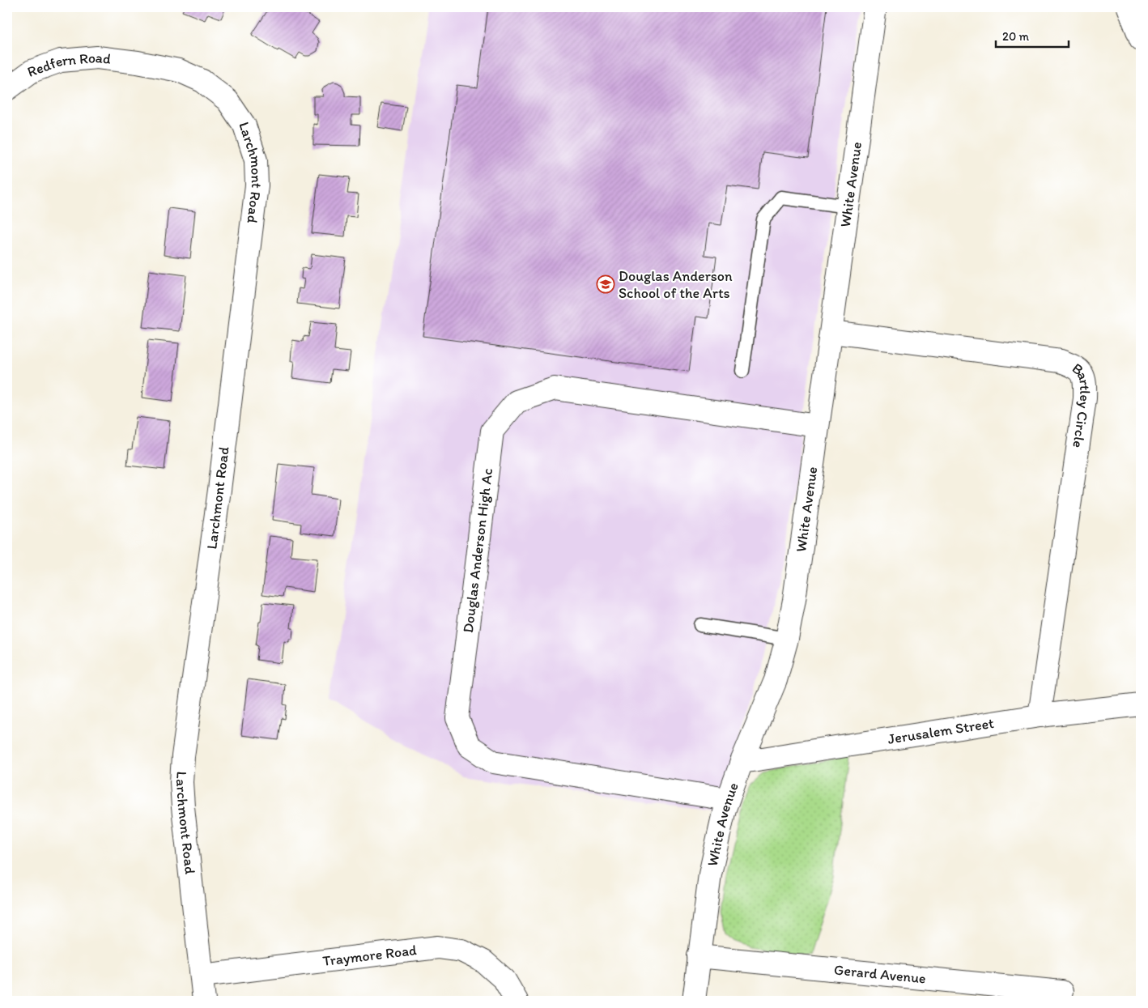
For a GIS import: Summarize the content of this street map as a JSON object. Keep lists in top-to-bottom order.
{
  "streets": {
    "main road": [
      "Redfern Road",
      "Larchmont Road",
      "White Avenue",
      "Bartley Circle",
      "Douglas Anderson High Ac",
      "Jerusalem Street",
      "Traymore Road",
      "Gerard Avenue"
    ]
  },
  "crossings": [
    ["Redfern Road", "Larchmont Road"],
    ["Larchmont Road", "Traymore Road"],
    ["White Avenue", "Bartley Circle"],
    ["White Avenue", "Douglas Anderson High Ac"],
    ["White Avenue", "Jerusalem Street"],
    ["White Avenue", "Gerard Avenue"],
    ["Bartley Circle", "Jerusalem Street"]
  ],
  "places": {
    "school or university": ["Douglas Anderson School of the Arts"]
  },
  "scale_bar": "20 m"
}
